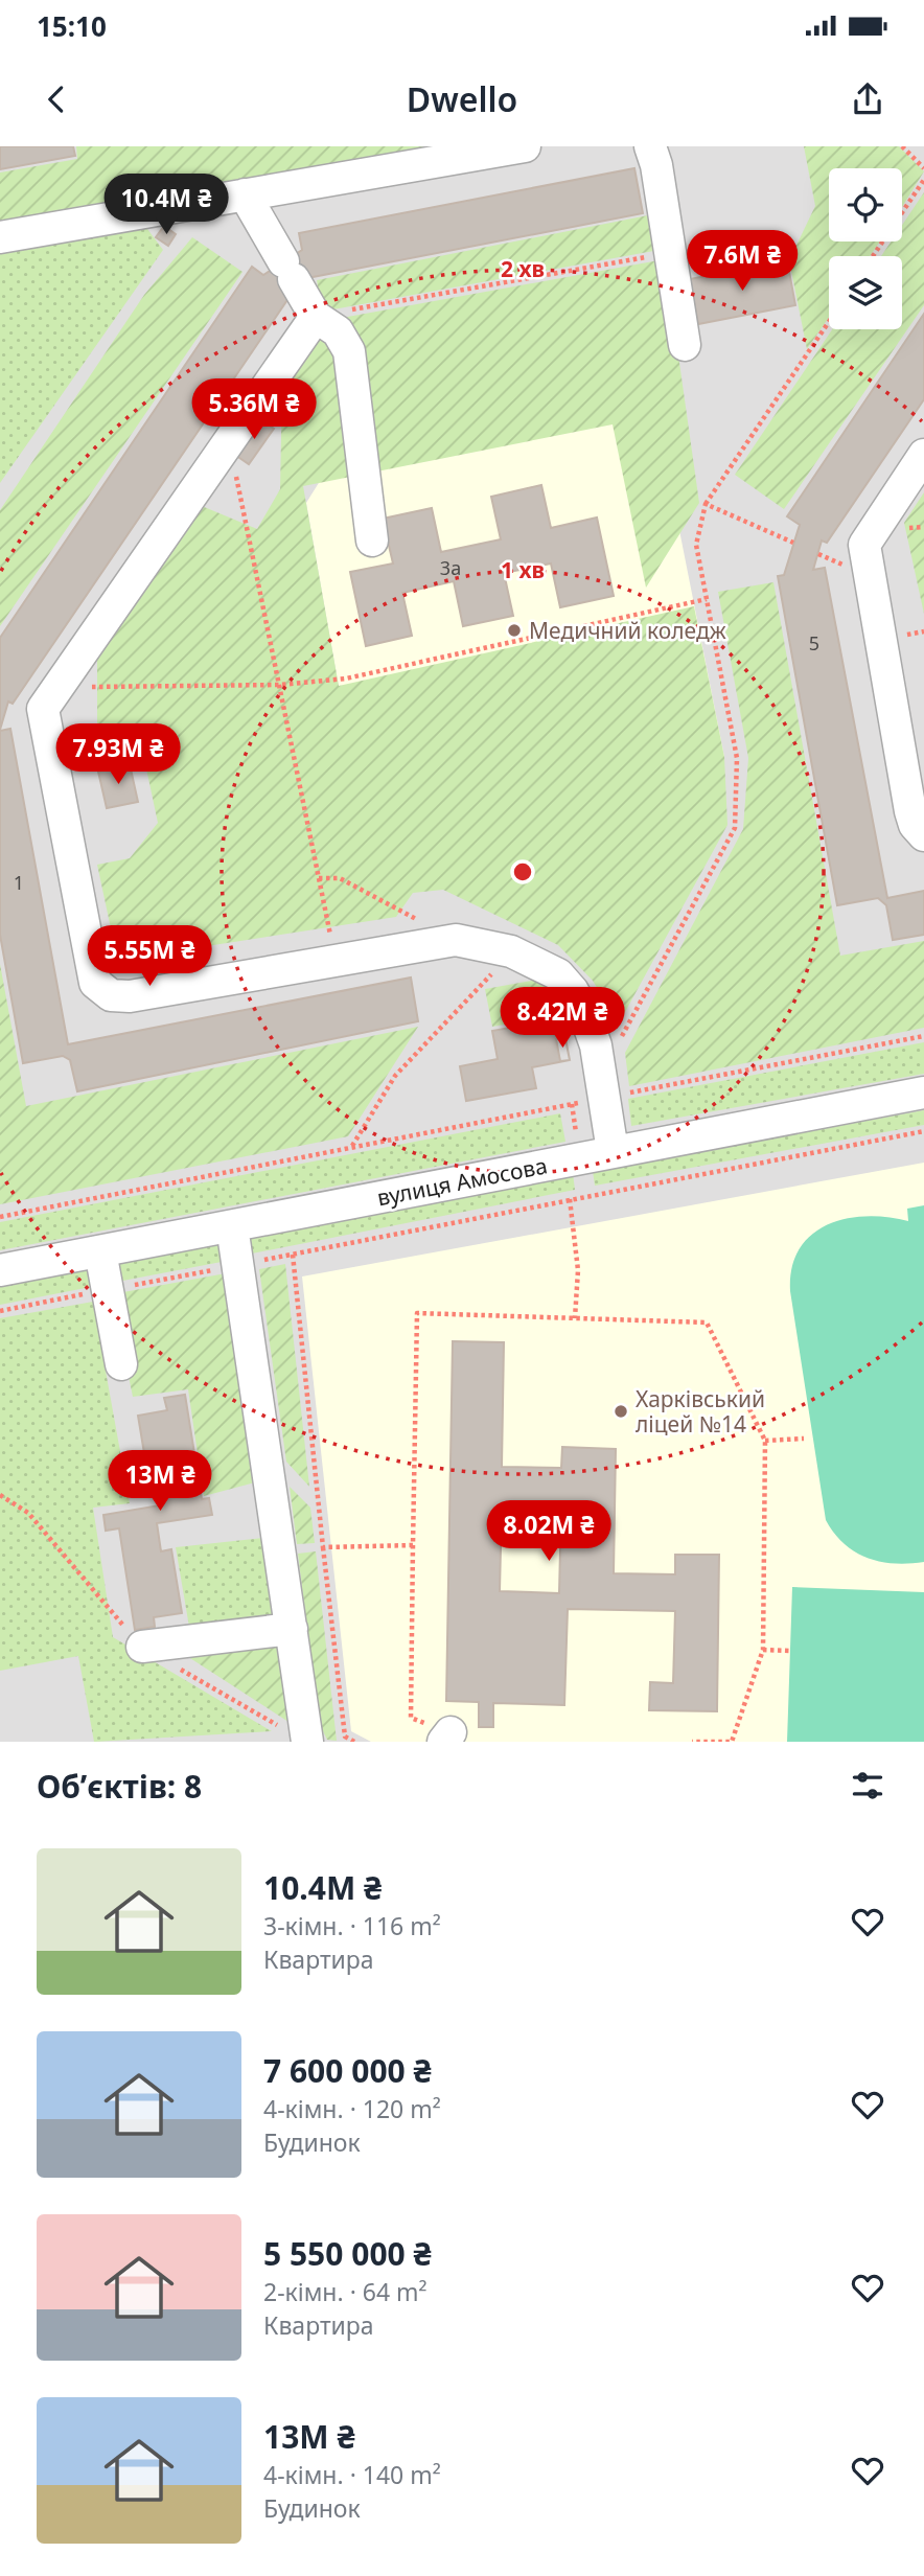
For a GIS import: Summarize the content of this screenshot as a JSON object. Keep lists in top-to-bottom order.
{
  "streets": {
    "street": ["вулиця Амосова"]
  },
  "places": ["Медичний коледж", "Харківський ліцей №14"],
  "house_numbers": ["3а", "5", "1"],
  "page": {
    "status": "15:10",
    "header": "Dwello",
    "price": [
      "10.4M ₴",
      "7.6M ₴",
      "5.36M ₴",
      "7.93M ₴",
      "5.55M ₴",
      "8.42M ₴",
      "13M ₴",
      "8.02M ₴"
    ],
    "heading": "Об’єктів: 8",
    "list": [
      {
        "name": "10.4M ₴",
        "note": "3-кімн. · 116 m² · Квартира"
      },
      {
        "name": "7 600 000 ₴",
        "note": "4-кімн. · 120 m² · Будинок"
      },
      {
        "name": "5 550 000 ₴",
        "note": "2-кімн. · 64 m² · Квартира"
      },
      {
        "name": "13M ₴",
        "note": "4-кімн. · 140 m² · Будинок"
      }
    ]
  },
  "rings": ["2 хв", "1 хв"]
}
